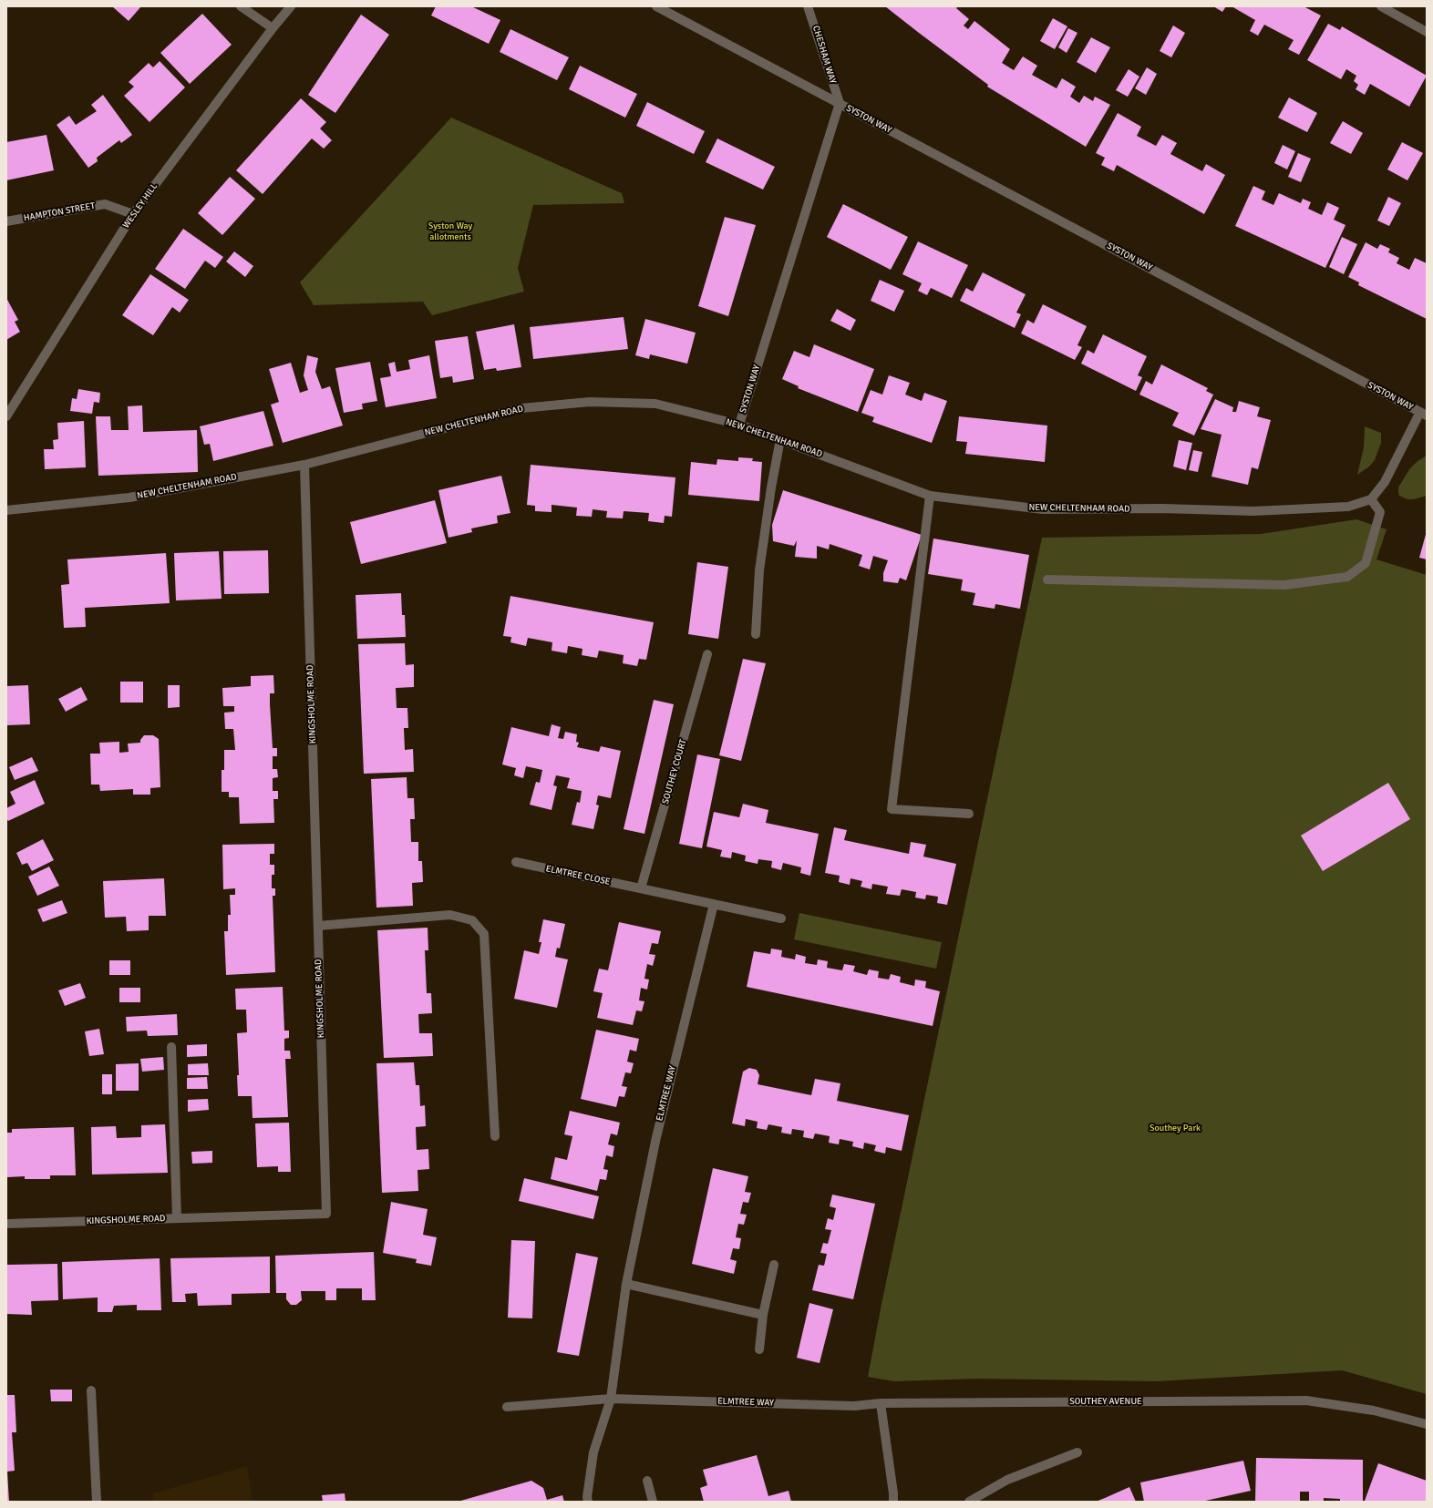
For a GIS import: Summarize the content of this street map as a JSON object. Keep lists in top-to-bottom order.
{
  "streets": {
    "street": [
      "CHESHAM WAY",
      "SYSTON WAY",
      "WESLEY HILL",
      "HAMPTON STREET",
      "NEW CHELTENHAM ROAD",
      "KINGSHOLME ROAD",
      "SOUTHEY COURT",
      "ELMTREE CLOSE",
      "ELMTREE WAY",
      "SOUTHEY AVENUE"
    ]
  },
  "crossings": [
    ["CHESHAM WAY", "SYSTON WAY"],
    ["SYSTON WAY", "NEW CHELTENHAM ROAD"],
    ["WESLEY HILL", "HAMPTON STREET"],
    ["NEW CHELTENHAM ROAD", "KINGSHOLME ROAD"],
    ["SOUTHEY COURT", "ELMTREE CLOSE"],
    ["ELMTREE WAY", "SOUTHEY AVENUE"]
  ],
  "parks": ["Syston Way allotments", "Southey Park"]
}
